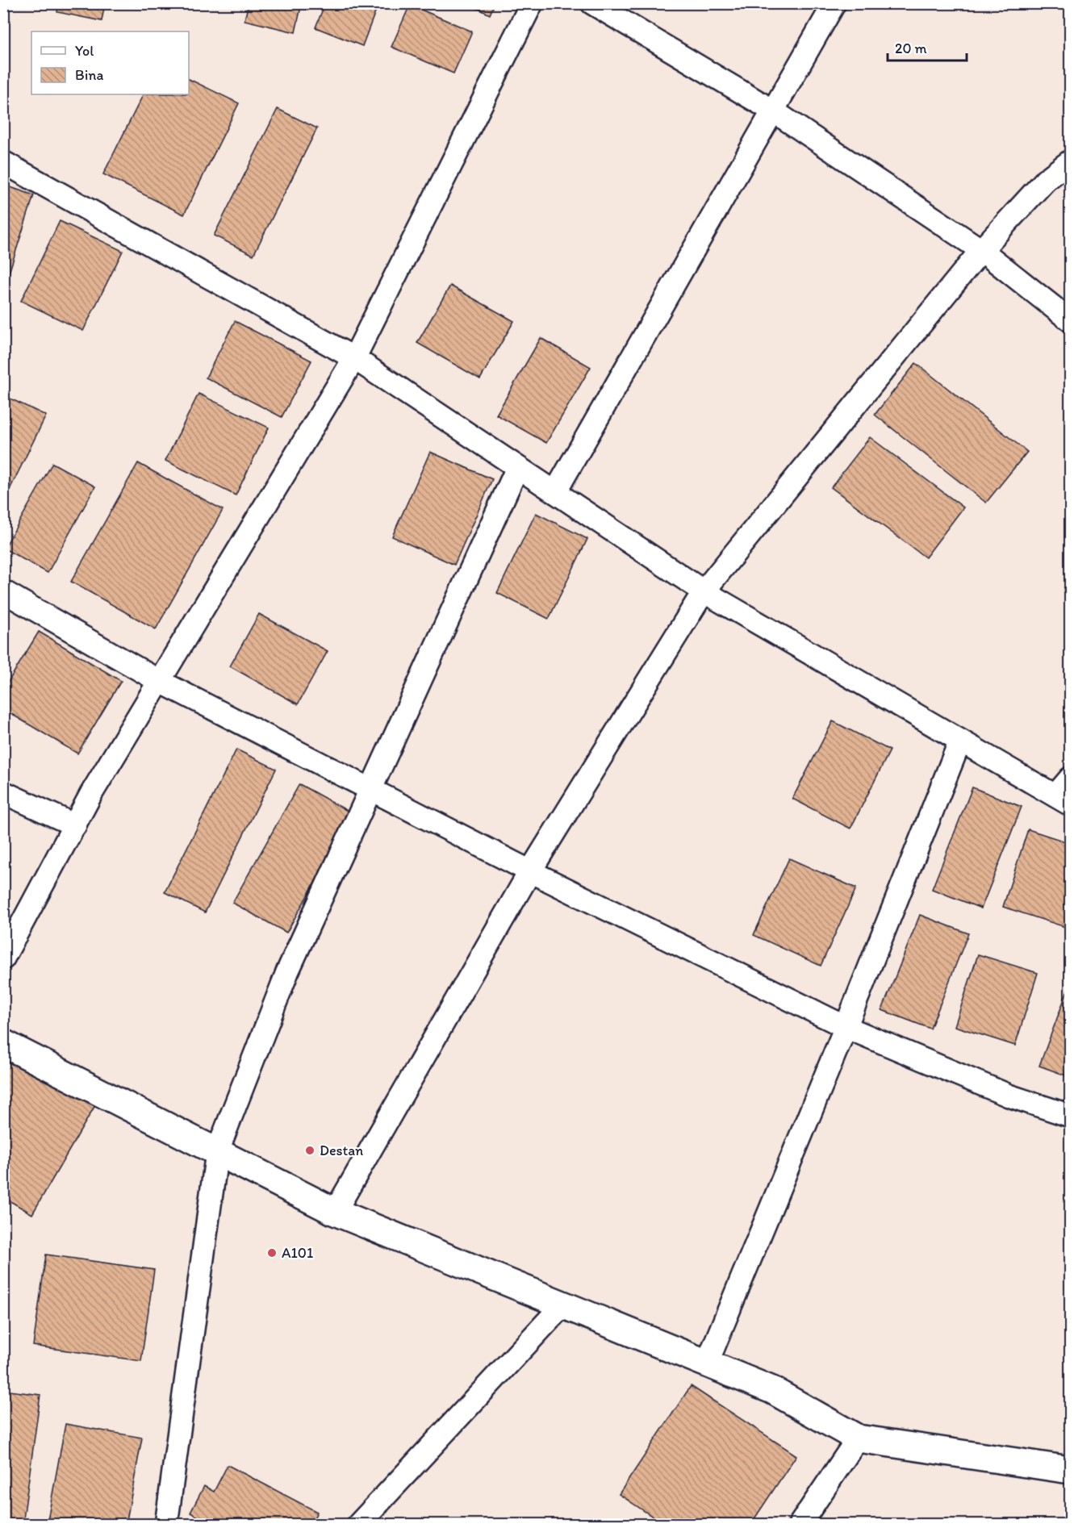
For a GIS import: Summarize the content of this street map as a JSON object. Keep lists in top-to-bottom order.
{
  "places": ["Destan", "A101"],
  "legend": ["Yol", "Bina"],
  "scale_bar": "20 m"
}
